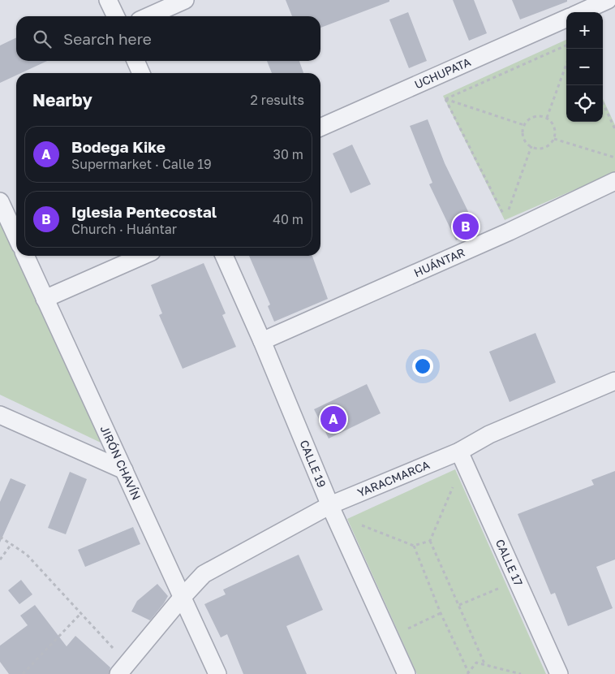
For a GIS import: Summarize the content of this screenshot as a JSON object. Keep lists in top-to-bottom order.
{
  "streets": {
    "street": [
      "UCHUPATA",
      "HUÁNTAR",
      "JIRÓN CHAVÍN",
      "CALLE 19",
      "YARACMARCA",
      "CALLE 17"
    ]
  },
  "crossings": [
    ["HUÁNTAR", "CALLE 19"],
    ["JIRÓN CHAVÍN", "YARACMARCA"],
    ["CALLE 19", "YARACMARCA"],
    ["YARACMARCA", "CALLE 17"]
  ],
  "page": {
    "map_buttons": ["+", "−"],
    "search": "Search here",
    "heading": ["Nearby", "2 results"],
    "list": [
      {
        "mark": "A",
        "name": "Bodega Kike",
        "note": "Supermarket · Calle 19",
        "value": "30 m"
      },
      {
        "mark": "B",
        "name": "Iglesia Pentecostal",
        "note": "Church · Huántar",
        "value": "40 m"
      }
    ],
    "pins": ["B", "A"]
  }
}
